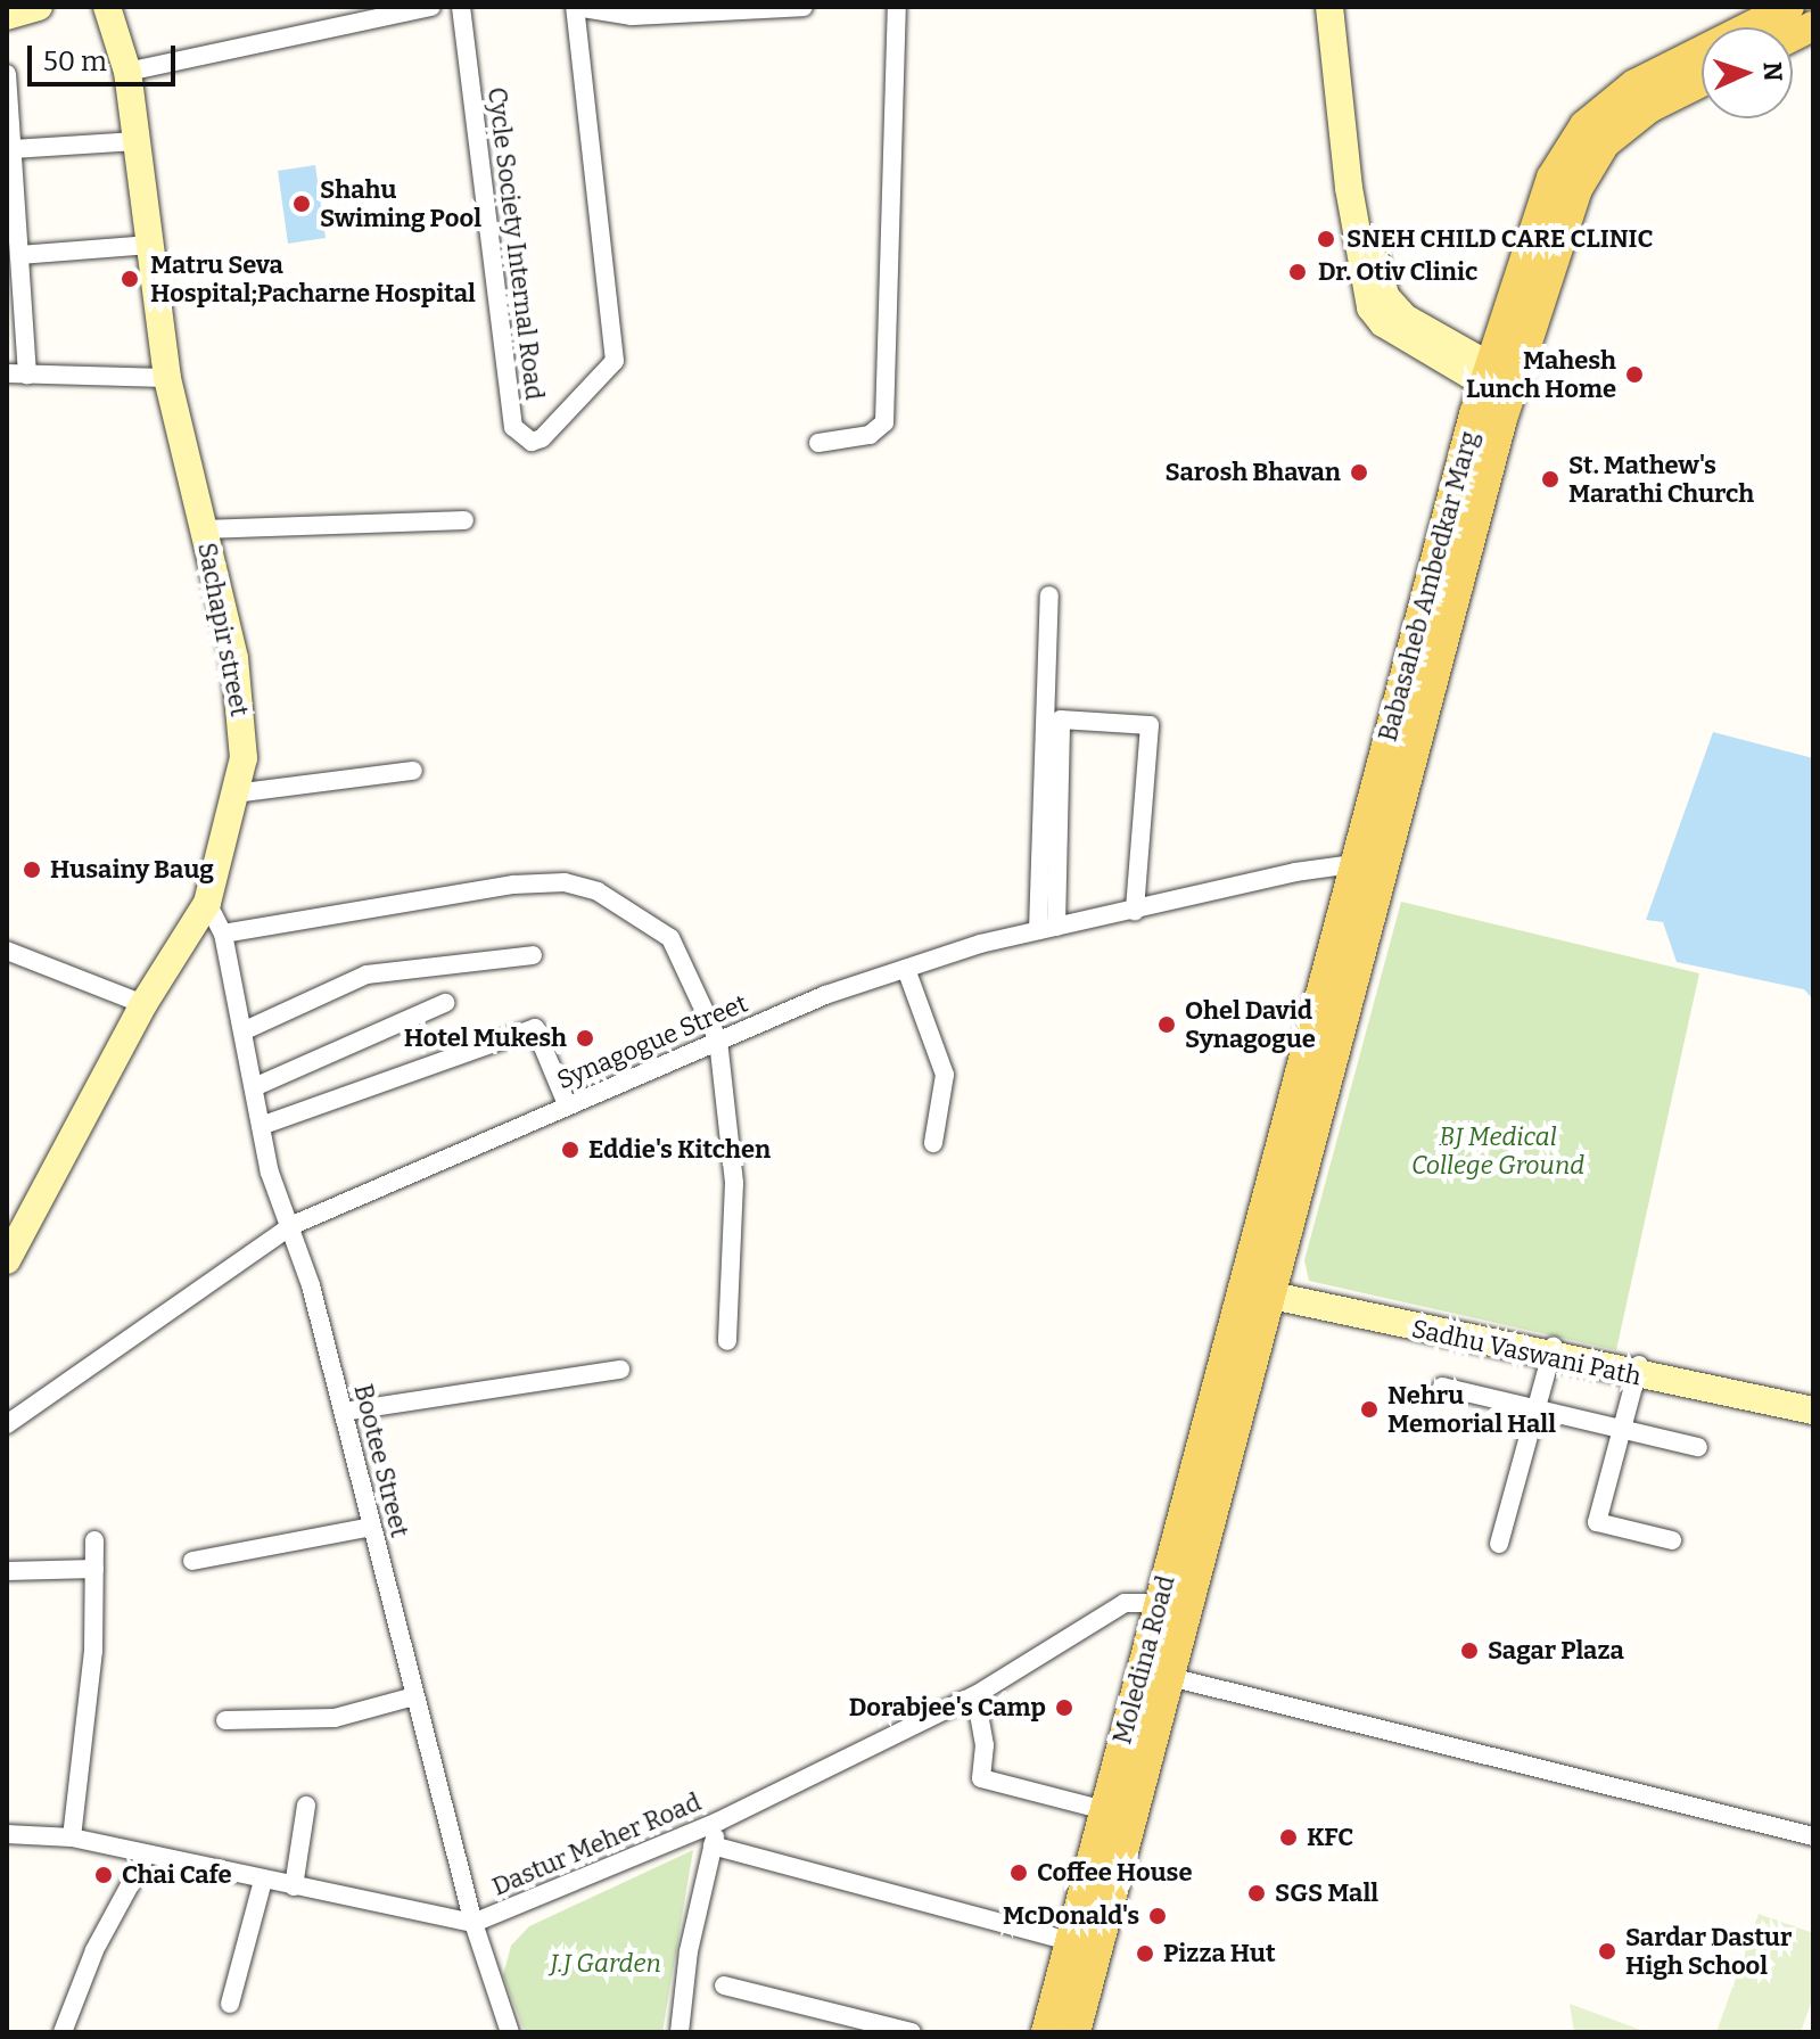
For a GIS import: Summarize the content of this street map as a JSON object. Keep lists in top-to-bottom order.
{
  "streets": {
    "main road": [
      "Babasaheb Ambedkar Marg",
      "Sachapir street",
      "Sadhu Vaswani Path",
      "Moledina Road"
    ],
    "street": [
      "Cycle Society Internal Road",
      "Synagogue Street",
      "Bootee Street",
      "Dastur Meher Road"
    ]
  },
  "crossings": [
    ["Babasaheb Ambedkar Marg", "Synagogue Street"],
    ["Babasaheb Ambedkar Marg", "Sadhu Vaswani Path"],
    ["Babasaheb Ambedkar Marg", "Moledina Road"],
    ["Sachapir street", "Bootee Street"],
    ["Synagogue Street", "Bootee Street"],
    ["Sadhu Vaswani Path", "Moledina Road"],
    ["Bootee Street", "Dastur Meher Road"],
    ["Moledina Road", "Dastur Meher Road"]
  ],
  "parks": ["BJ Medical College Ground", "J.J Garden"],
  "places": [
    "Shahu Swiming Pool",
    "SNEH CHILD CARE CLINIC",
    "Dr. Otiv Clinic",
    "Matru Seva Hospital;Pacharne Hospital",
    "Mahesh Lunch Home",
    "Sarosh Bhavan",
    "St. Mathew's Marathi Church",
    "Husainy Baug",
    "Ohel David Synagogue",
    "Hotel Mukesh",
    "Eddie's Kitchen",
    "Nehru Memorial Hall",
    "Sagar Plaza",
    "Dorabjee's Camp",
    "KFC",
    "Coffee House",
    "Chai Cafe",
    "SGS Mall",
    "McDonald's",
    "Sardar Dastur High School",
    "Pizza Hut"
  ],
  "scale_bar": "50 m",
  "north": "right"
}
